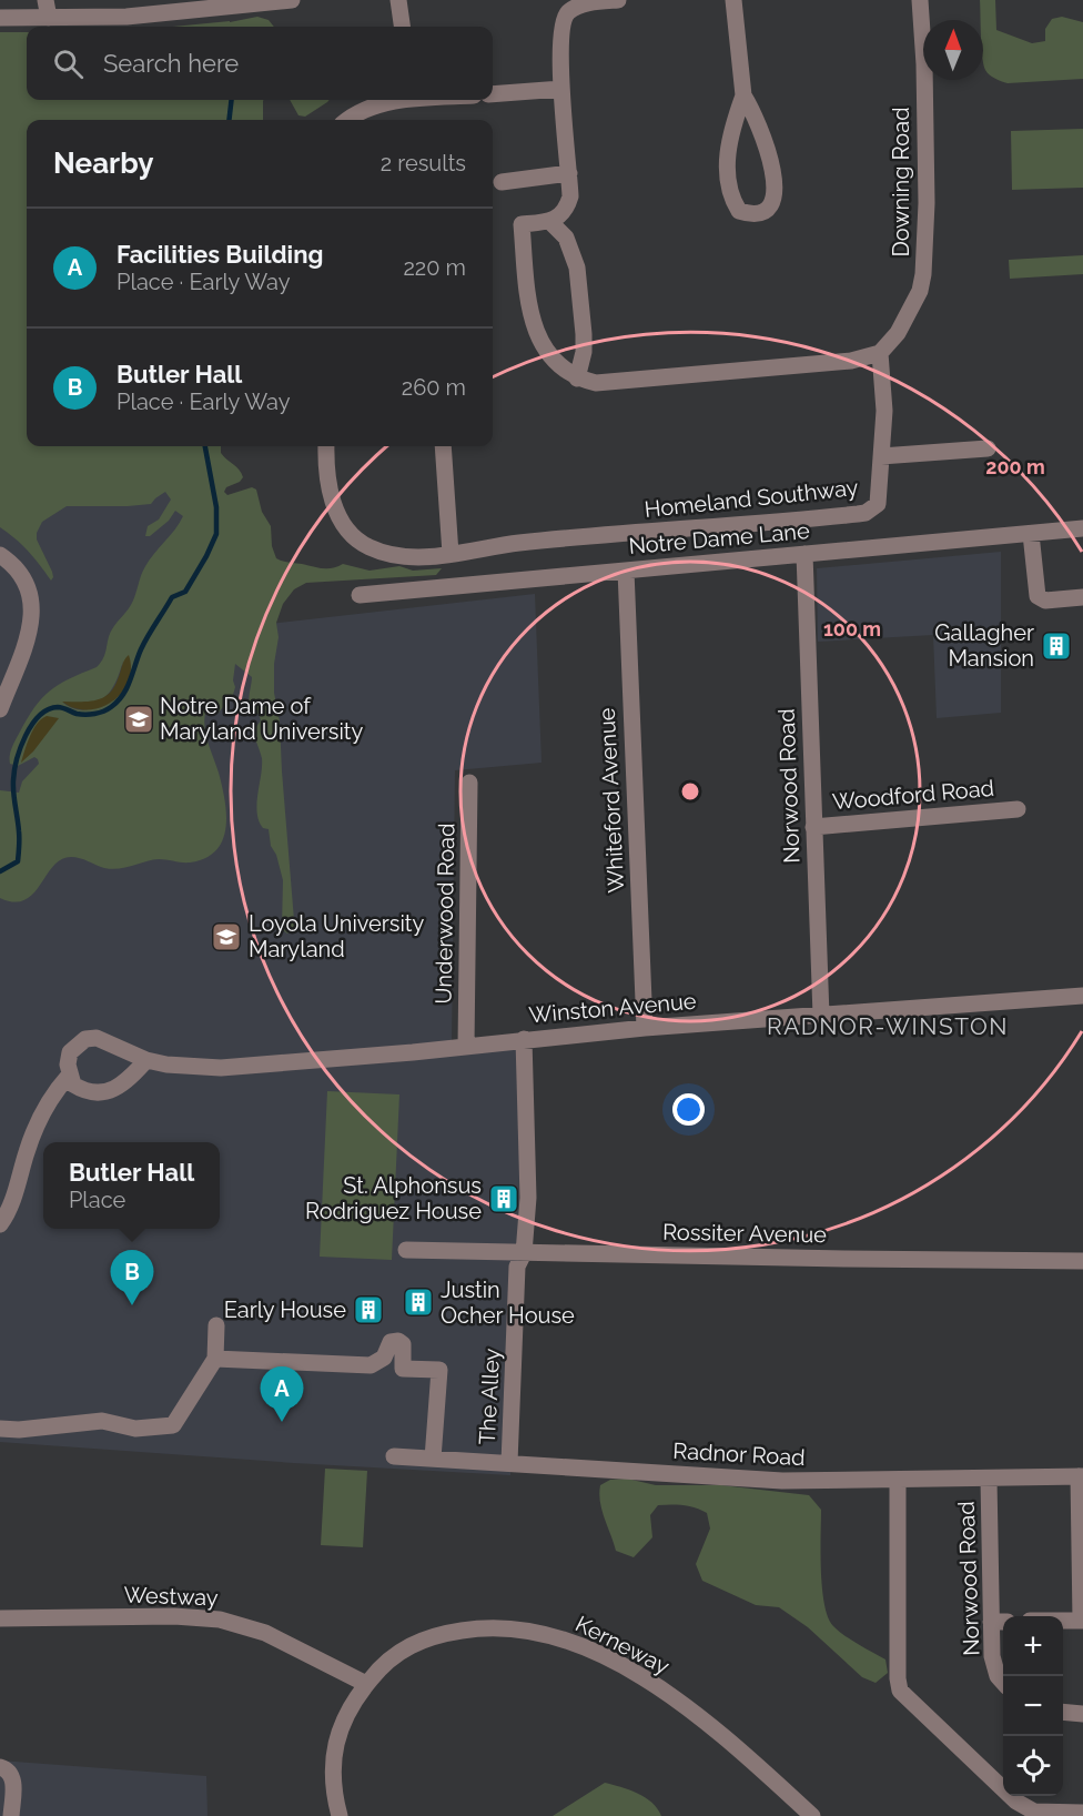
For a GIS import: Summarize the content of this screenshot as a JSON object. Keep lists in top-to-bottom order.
{
  "streets": {
    "street": [
      "Downing Road",
      "Homeland Southway",
      "Notre Dame Lane",
      "Norwood Road",
      "Woodford Road",
      "Whiteford Avenue",
      "Underwood Road",
      "Winston Avenue",
      "Rossiter Avenue",
      "The Alley",
      "Radnor Road",
      "Westway",
      "Kerneway"
    ]
  },
  "crossings": [
    ["Downing Road", "Homeland Southway"],
    ["Notre Dame Lane", "Norwood Road"],
    ["Notre Dame Lane", "Whiteford Avenue"],
    ["Norwood Road", "Woodford Road"],
    ["Norwood Road", "Winston Avenue"],
    ["Norwood Road", "Radnor Road"],
    ["Whiteford Avenue", "Winston Avenue"],
    ["Underwood Road", "Winston Avenue"],
    ["Winston Avenue", "The Alley"],
    ["Rossiter Avenue", "The Alley"],
    ["The Alley", "Radnor Road"],
    ["Westway", "Kerneway"]
  ],
  "districts": ["RADNOR-WINSTON"],
  "places": {
    "building": [
      "Gallagher Mansion",
      "St. Alphonsus Rodriguez House",
      "Justin Ocher House",
      "Early House"
    ],
    "school or university": ["Notre Dame of Maryland University", "Loyola University Maryland"]
  },
  "north": "top",
  "page": {
    "search": "Search here",
    "heading": ["Nearby", "2 results"],
    "list": [
      {
        "mark": "A",
        "name": "Facilities Building",
        "note": "Place · Early Way",
        "value": "220 m"
      },
      {
        "mark": "B",
        "name": "Butler Hall",
        "note": "Place · Early Way",
        "value": "260 m"
      }
    ],
    "popup": ["Butler Hall", "Place"],
    "pins": ["B", "A"],
    "map_buttons": ["+", "−"]
  },
  "rings": ["200 m", "100 m"]
}
